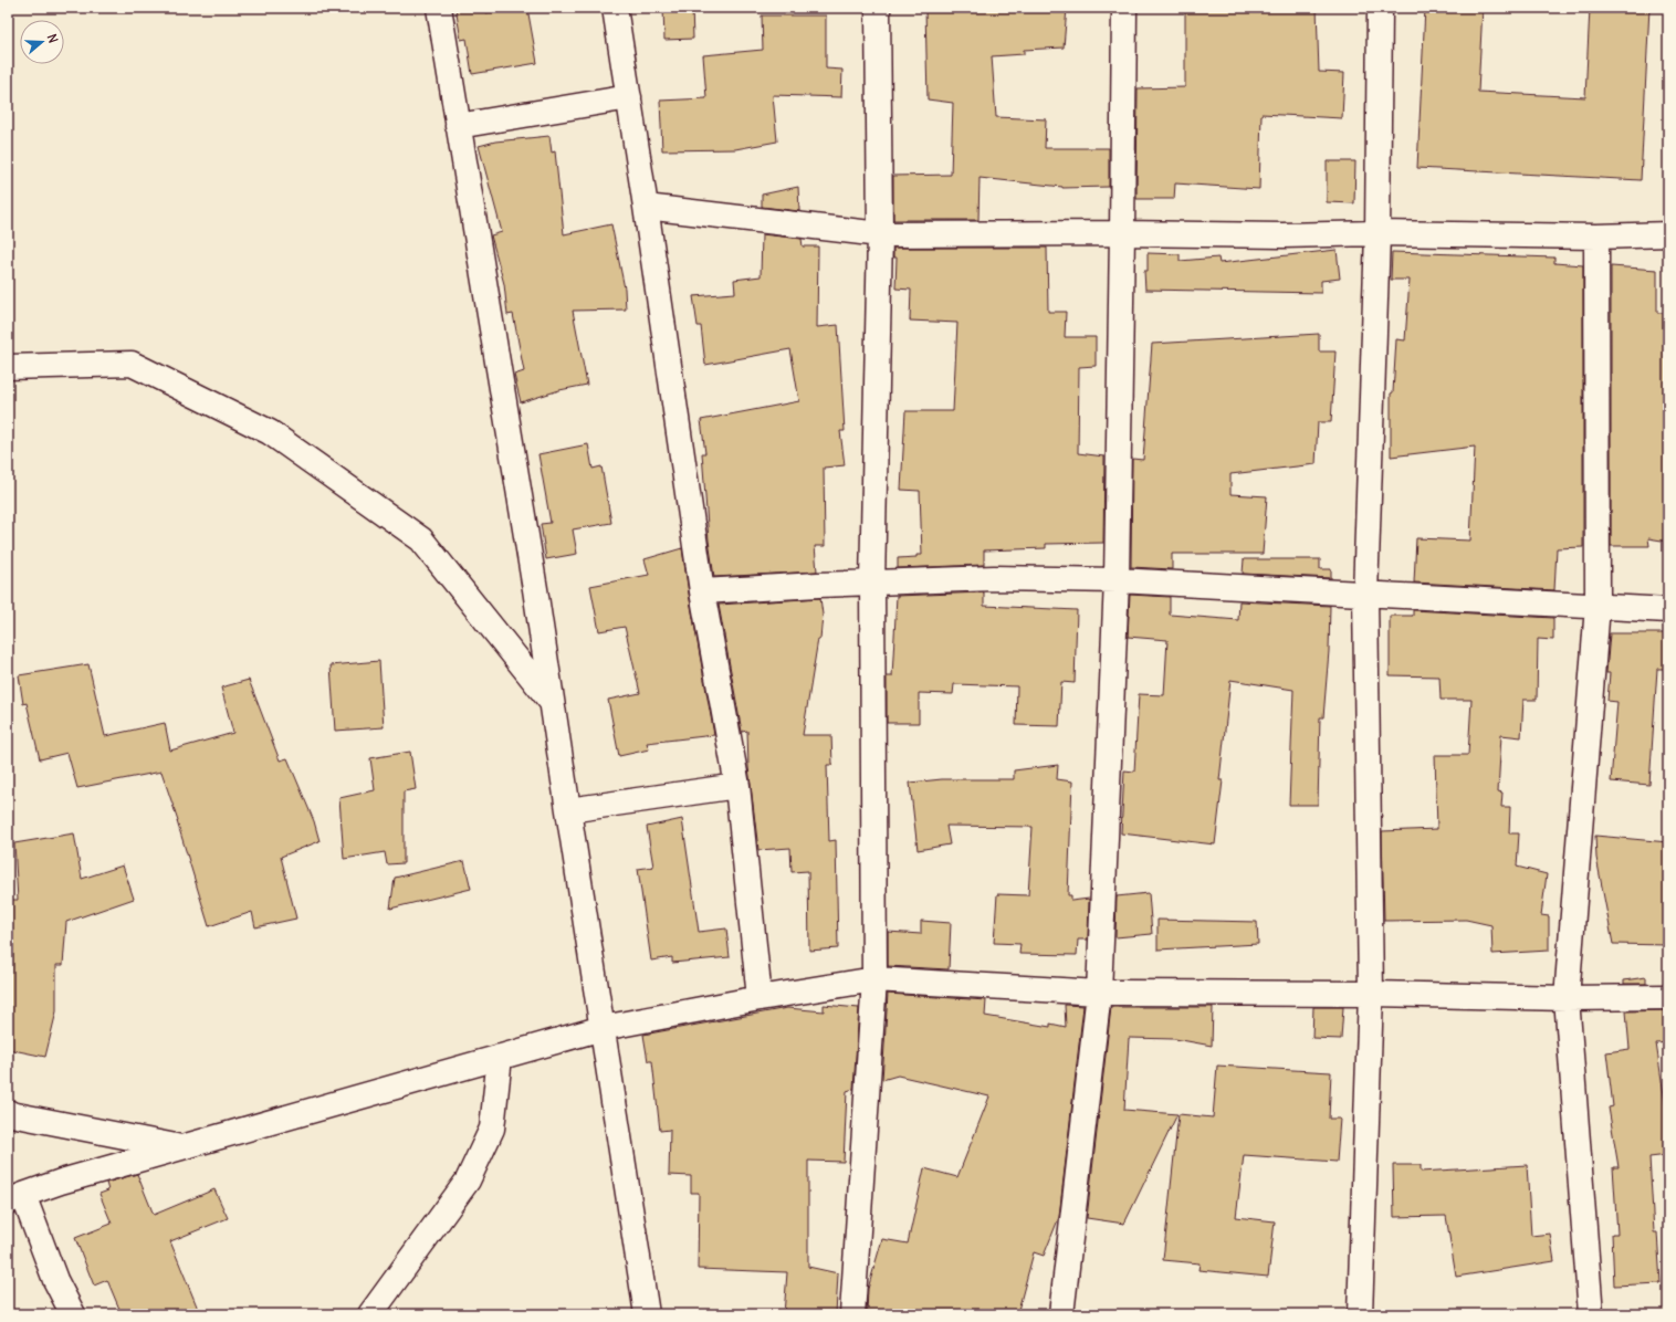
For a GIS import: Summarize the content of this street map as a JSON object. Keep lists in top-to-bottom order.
{
  "north": "right"
}
